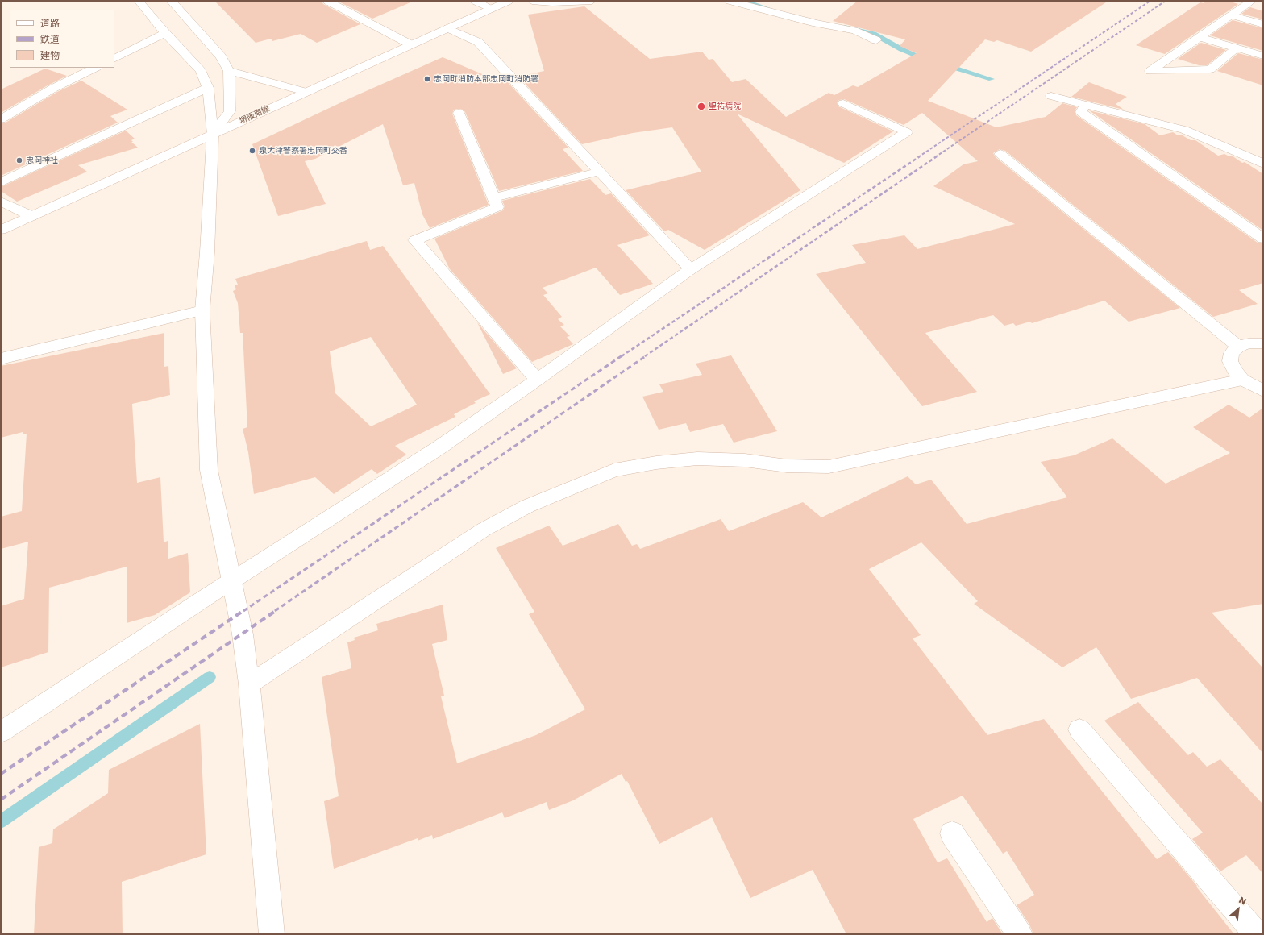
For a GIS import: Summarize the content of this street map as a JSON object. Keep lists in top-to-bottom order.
{
  "streets": {
    "street": ["堺阪南線"]
  },
  "places": [
    "忠岡町消防本部忠岡町消防署",
    "聖祐病院",
    "泉大津警察署忠岡町交番",
    "忠岡神社"
  ],
  "legend": ["道路", "鉄道", "建物"],
  "north": "top right"
}
